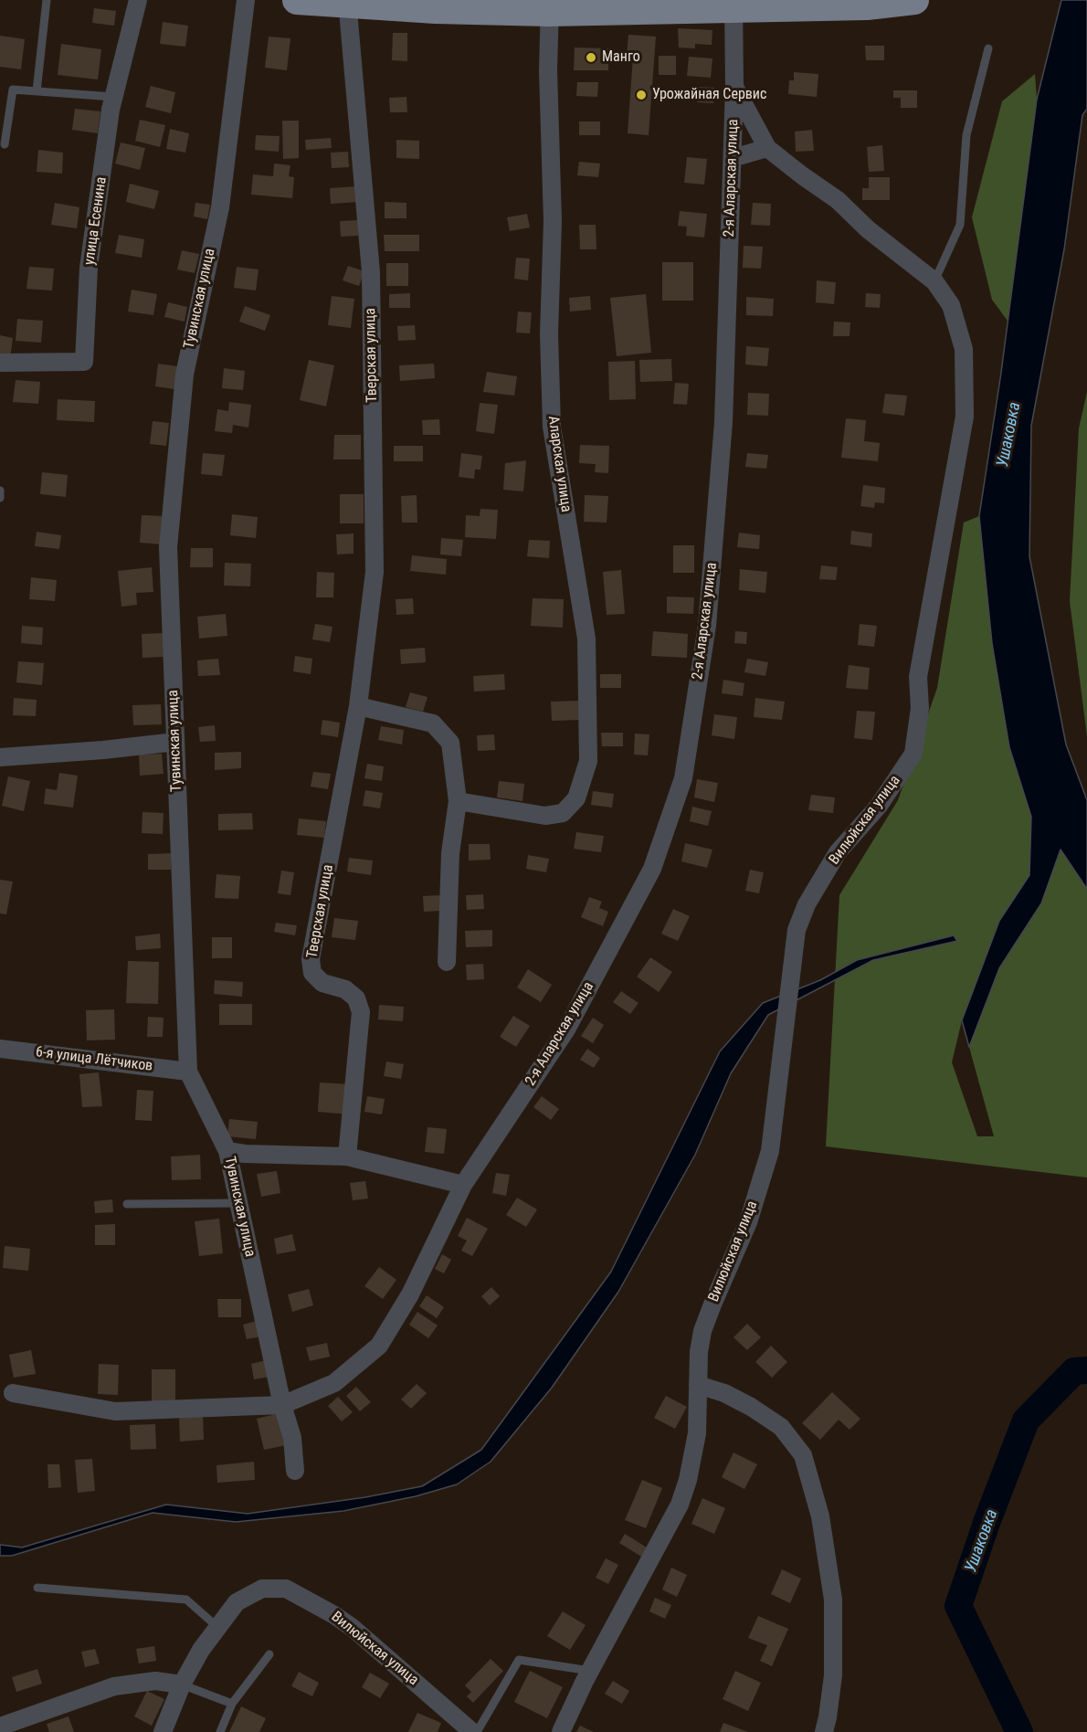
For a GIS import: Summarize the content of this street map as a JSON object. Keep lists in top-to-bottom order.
{
  "streets": {
    "street": [
      "2-я Аларская улица",
      "улица Есенина",
      "Тувинская улица",
      "Тверская улица",
      "Аларская улица",
      "Вилюйская улица",
      "6-я улица Лётчиков"
    ]
  },
  "crossings": [
    ["2-я Аларская улица", "Тувинская улица"],
    ["Тувинская улица", "6-я улица Лётчиков"]
  ],
  "water": ["Ушаковка"],
  "places": ["Манго", "Урожайная Сервис"]
}
